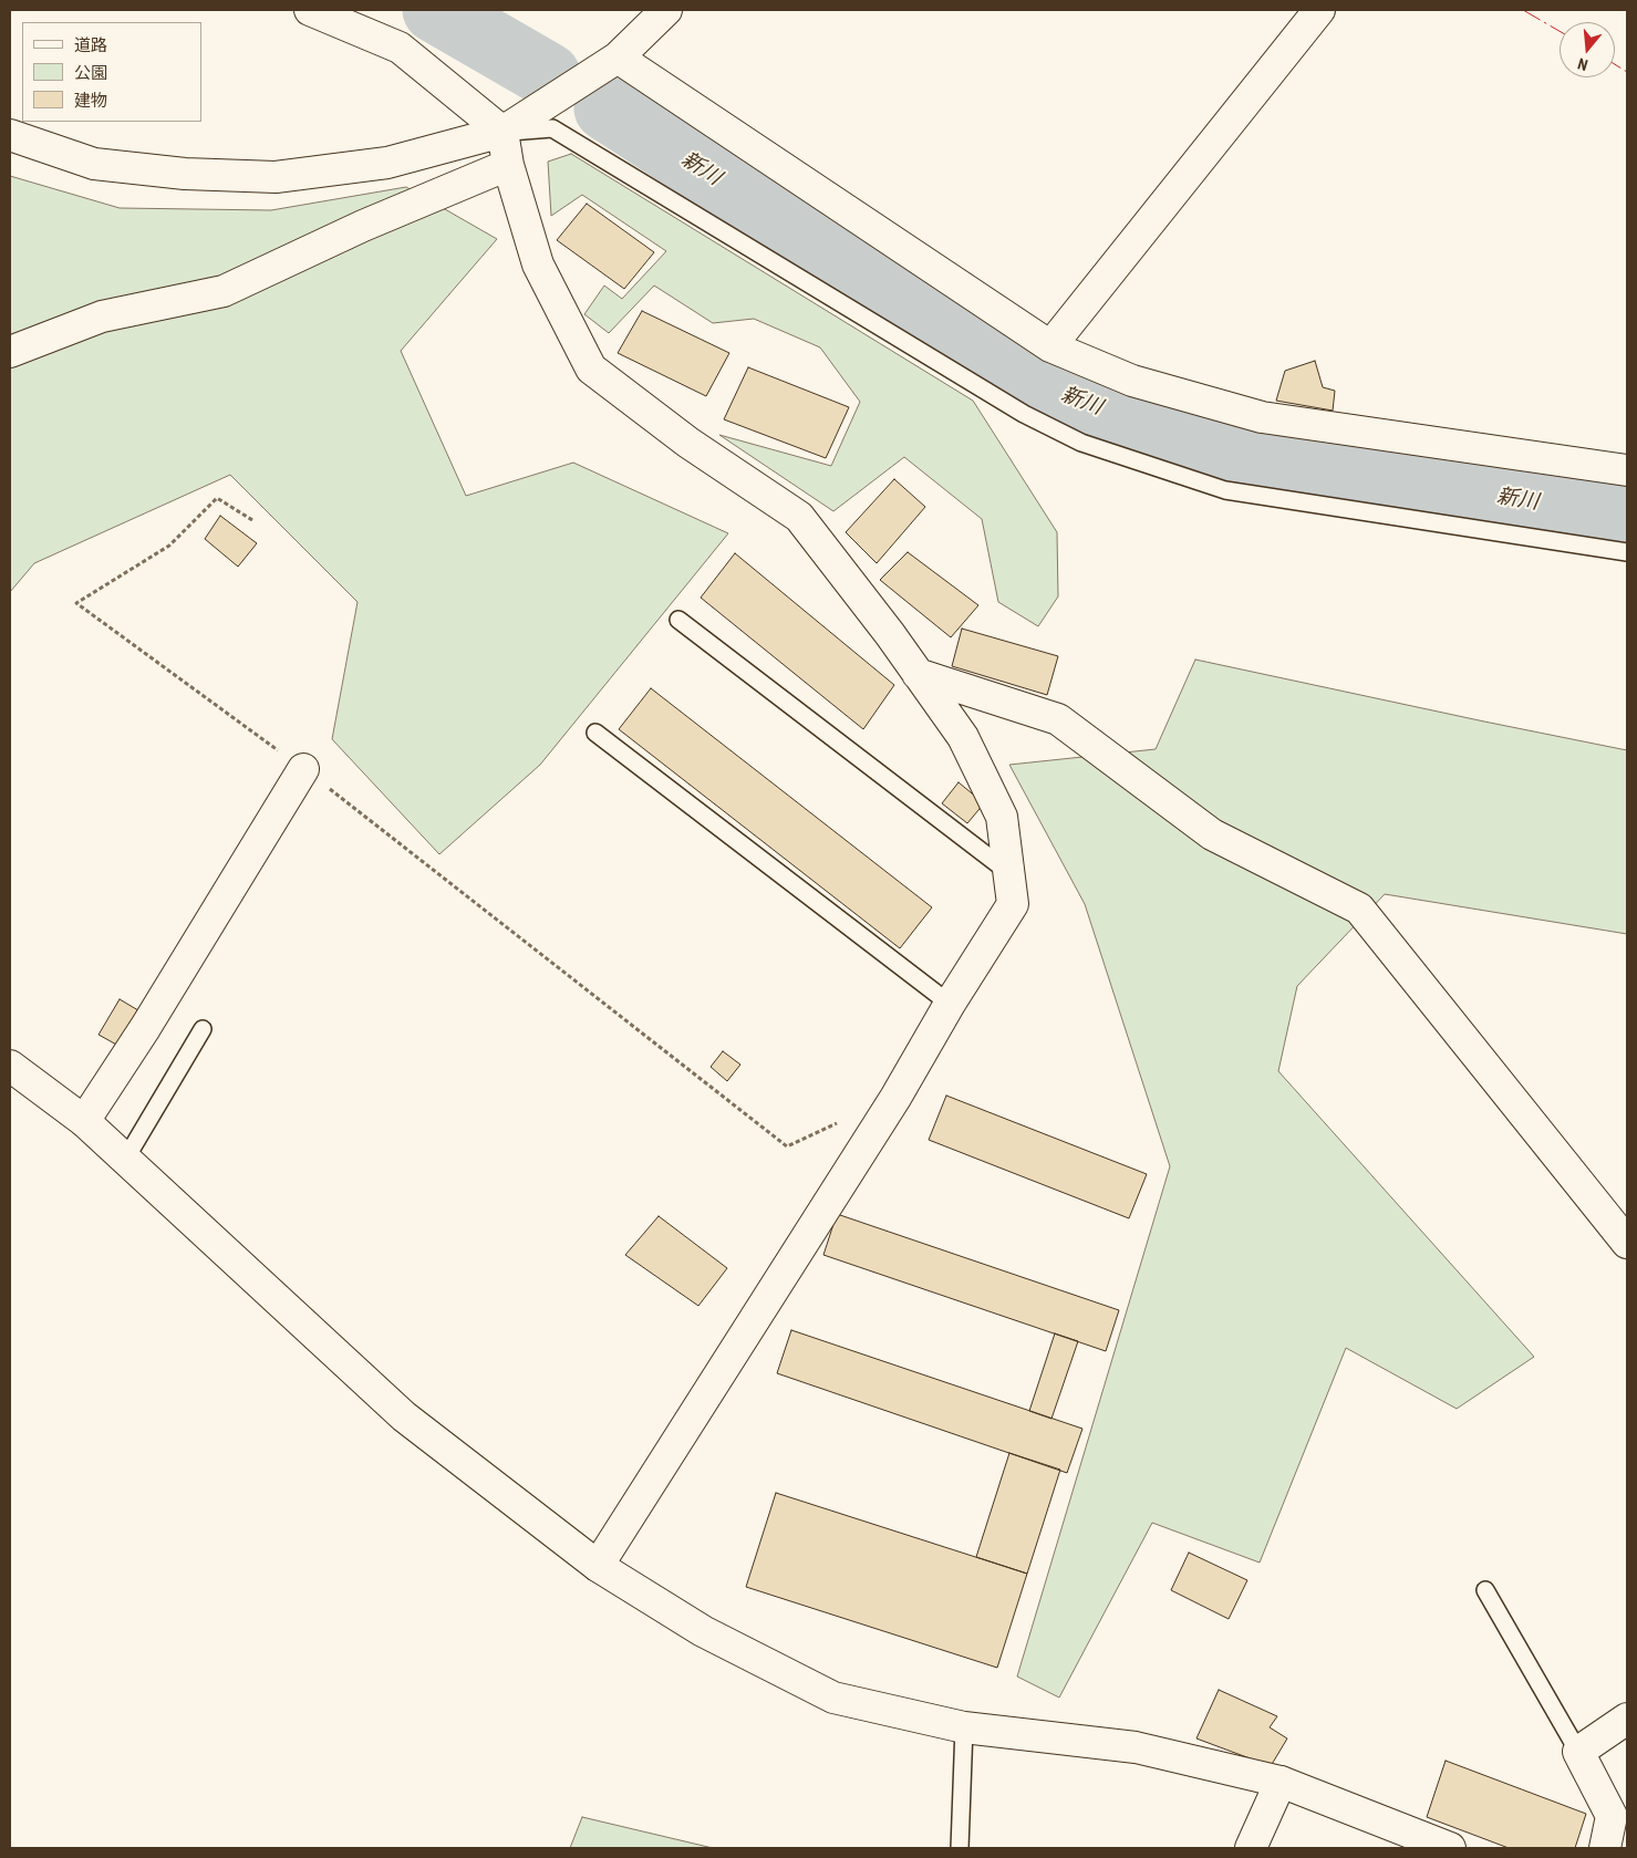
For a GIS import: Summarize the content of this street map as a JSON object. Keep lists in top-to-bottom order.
{
  "water": ["新川"],
  "legend": ["道路", "公園", "建物"],
  "north": "bottom"
}
